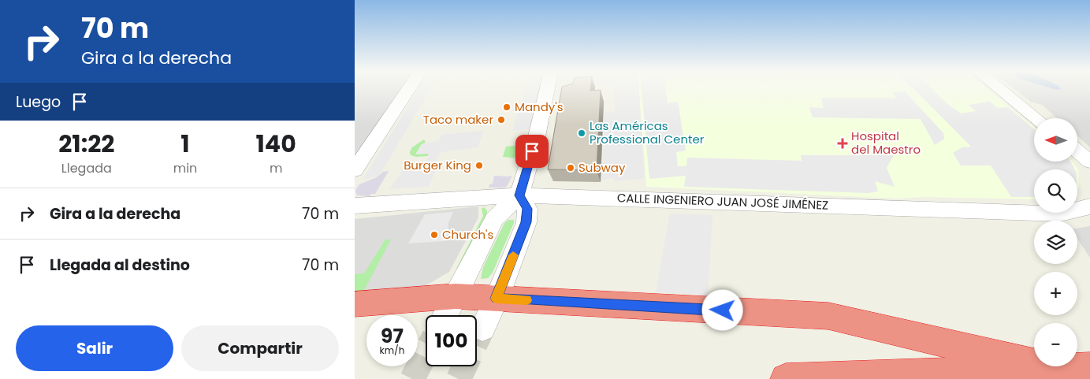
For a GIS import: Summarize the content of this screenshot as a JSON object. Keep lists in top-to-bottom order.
{
  "streets": {
    "street": ["CALLE INGENIERO JUAN JOSÉ JIMÉNEZ"]
  },
  "places": {
    "other": [
      "Mandy's",
      "Taco maker",
      "Las Américas Professional Center",
      "Burger King",
      "Subway",
      "Church's"
    ],
    "health": ["Hospital del Maestro"]
  },
  "north": "left",
  "page": {
    "turn": ["70 m", "Gira a la derecha"],
    "then": "Luego",
    "map_buttons": ["+", "−"],
    "eta": [
      "21:22",
      "Llegada",
      "1",
      "min",
      "140",
      "m"
    ],
    "list": [
      {
        "name": "Gira a la derecha",
        "value": "70 m"
      },
      {
        "name": "Llegada al destino",
        "value": "70 m"
      }
    ],
    "speed": "97 km/h",
    "limit": "100",
    "buttons": ["Salir", "Compartir"]
  }
}
